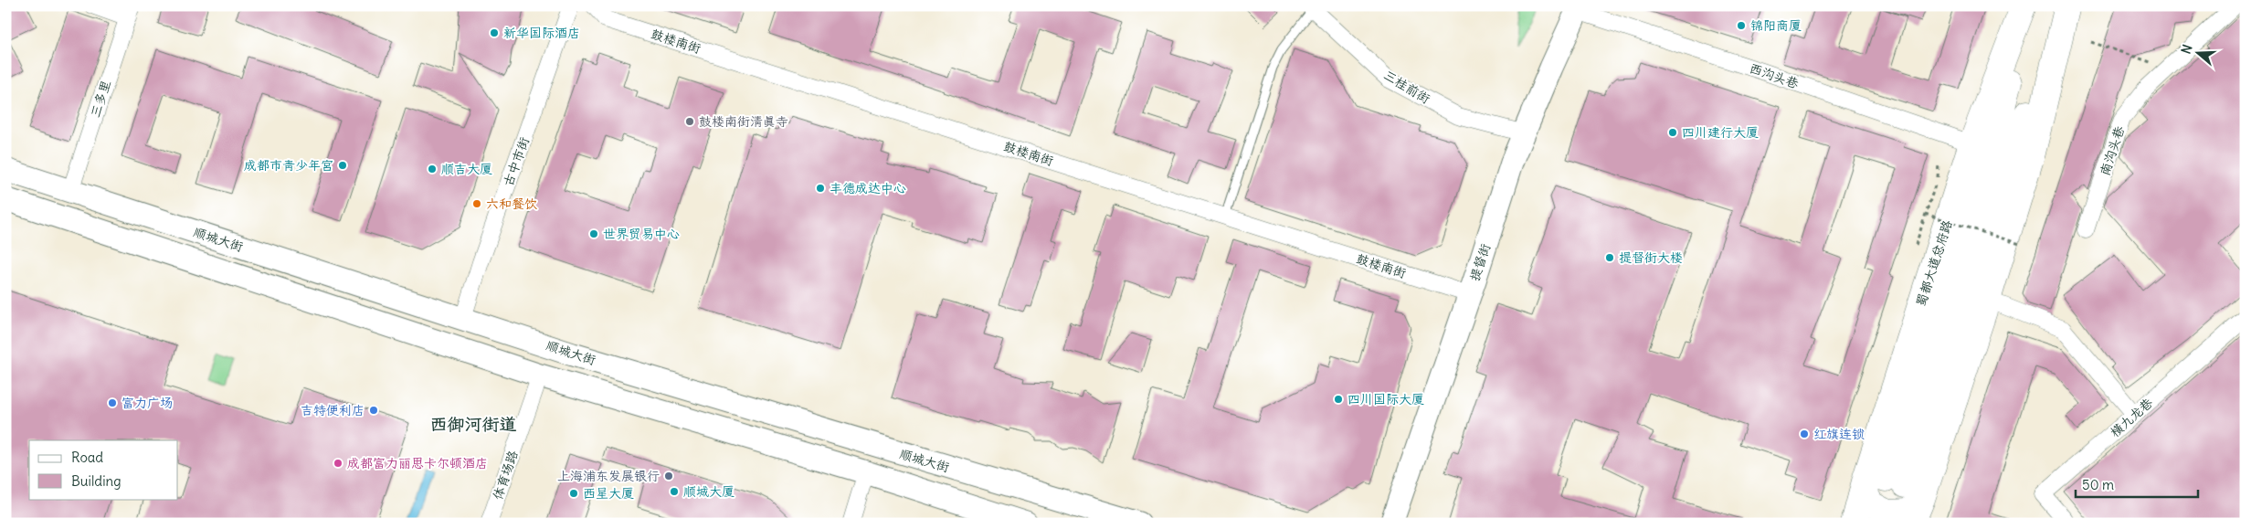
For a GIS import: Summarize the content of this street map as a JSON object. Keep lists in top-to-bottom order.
{
  "streets": {
    "main road": ["顺城大街", "提督街", "蜀都大道总府路"],
    "street": [
      "鼓楼南街",
      "西沟头巷",
      "三桂前街",
      "三多里",
      "南沟头巷",
      "古中市街",
      "横九龙巷",
      "体育场路"
    ]
  },
  "crossings": [
    ["鼓楼南街", "提督街"],
    ["西沟头巷", "提督街"],
    ["西沟头巷", "蜀都大道总府路"],
    ["三桂前街", "提督街"],
    ["三多里", "顺城大街"],
    ["古中市街", "顺城大街"]
  ],
  "districts": ["西御河街道"],
  "places": [
    "锦阳商厦",
    "新华国际酒店",
    "鼓楼南街清真寺",
    "四川建行大厦",
    "成都市青少年宫",
    "顺吉大厦",
    "丰德成达中心",
    "六和餐饮",
    "世界贸易中心",
    "提督街大楼",
    "四川国际大厦",
    "富力广场",
    "吉特便利店",
    "红旗连锁",
    "成都富力丽思卡尔顿酒店",
    "上海浦东发展银行",
    "顺城大厦",
    "西星大厦"
  ],
  "legend": ["Road", "Building"],
  "scale_bar": "50 m",
  "north": "left"
}
